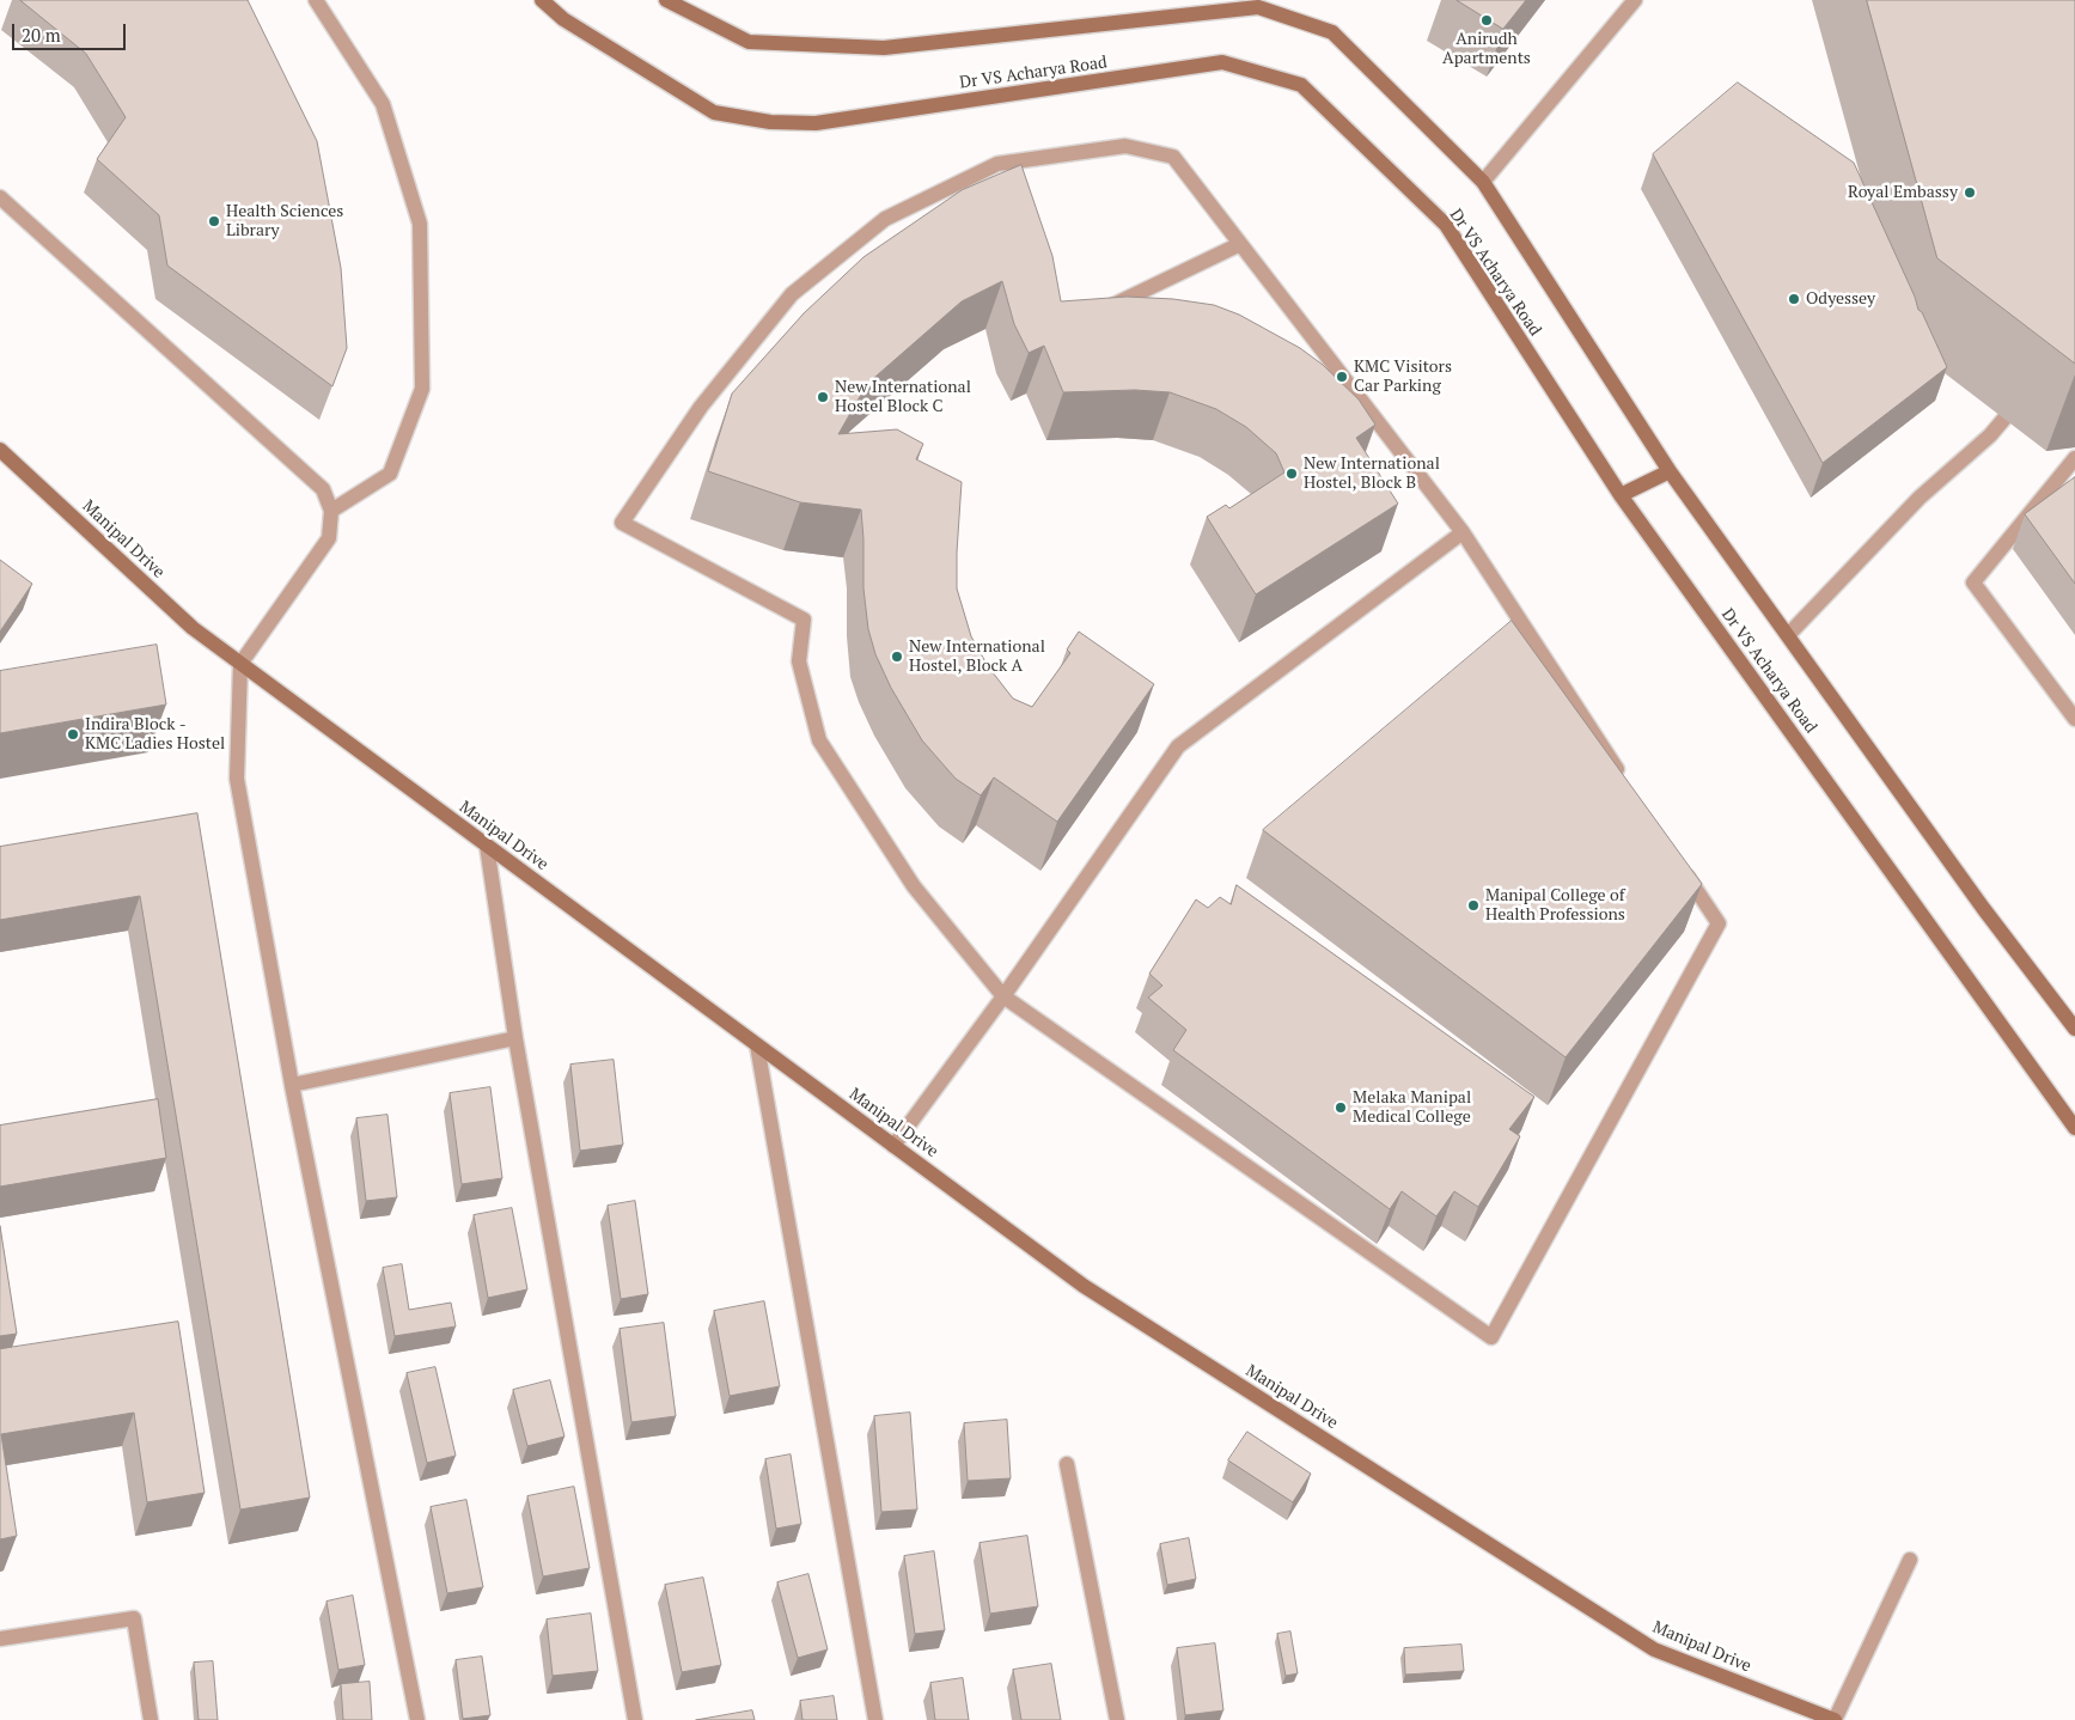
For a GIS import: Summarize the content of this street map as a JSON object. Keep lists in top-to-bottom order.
{
  "streets": {
    "main road": ["Dr VS Acharya Road", "Manipal Drive"]
  },
  "places": [
    "Anirudh Apartments",
    "Royal Embassy",
    "Health Sciences Library",
    "Odyessey",
    "KMC Visitors Car Parking",
    "New International Hostel Block C",
    "New International Hostel, Block B",
    "New International Hostel, Block A",
    "Indira Block - KMC Ladies Hostel",
    "Manipal College of Health Professions",
    "Melaka Manipal Medical College"
  ],
  "scale_bar": "20 m"
}
